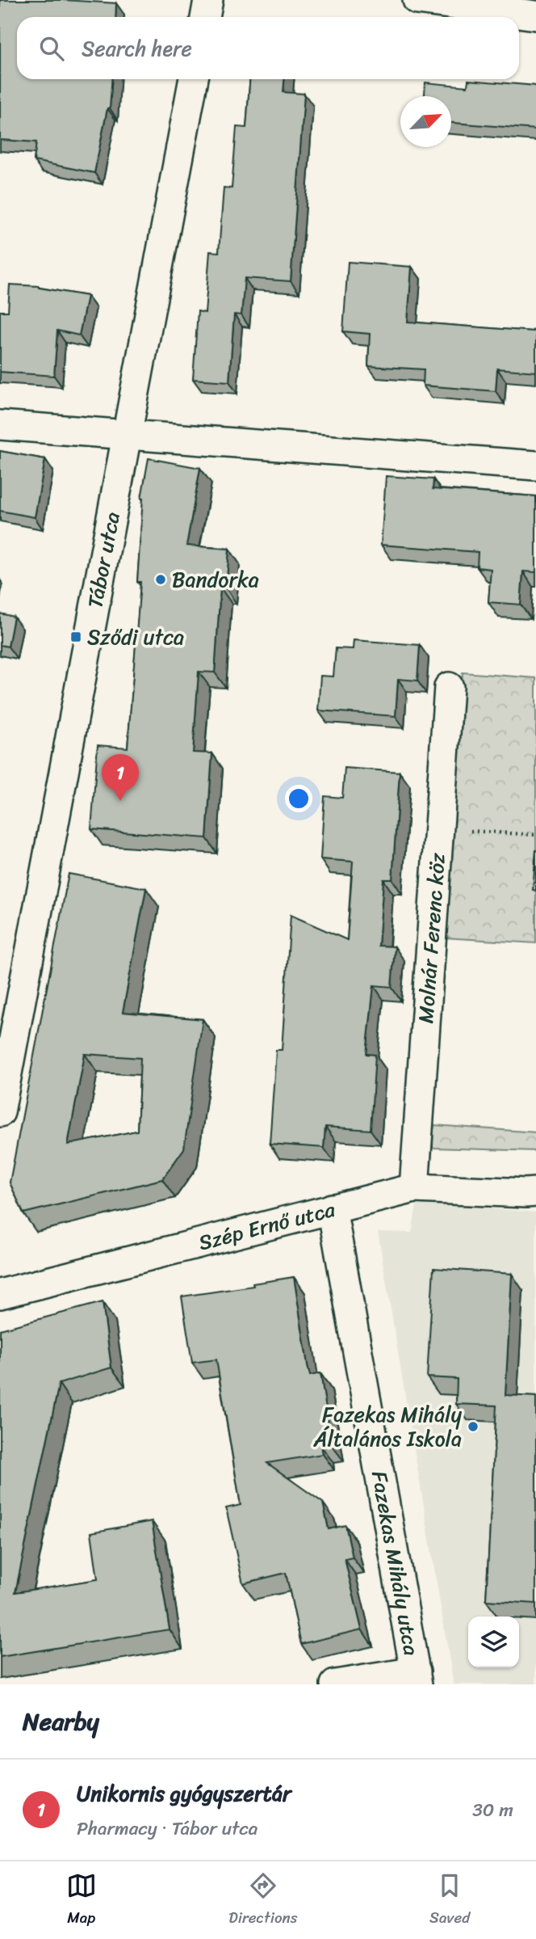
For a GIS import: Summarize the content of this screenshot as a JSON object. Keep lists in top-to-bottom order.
{
  "streets": {
    "street": [
      "Tábor utca",
      "Molnár Ferenc köz",
      "Szép Ernő utca",
      "Fazekas Mihály utca"
    ]
  },
  "crossings": [
    ["Molnár Ferenc köz", "Szép Ernő utca"],
    ["Szép Ernő utca", "Fazekas Mihály utca"]
  ],
  "places": {
    "other": ["Bandorka", "Fazekas Mihály Általános Iskola"],
    "transit": ["Sződi utca"]
  },
  "north": "top right",
  "page": {
    "search": "Search here",
    "pins": "1",
    "heading": "Nearby",
    "list": [
      {
        "mark": "1",
        "name": "Unikornis gyógyszertár",
        "note": "Pharmacy · Tábor utca",
        "value": "30 m"
      }
    ],
    "nav": ["Map", "Directions", "Saved"]
  }
}
